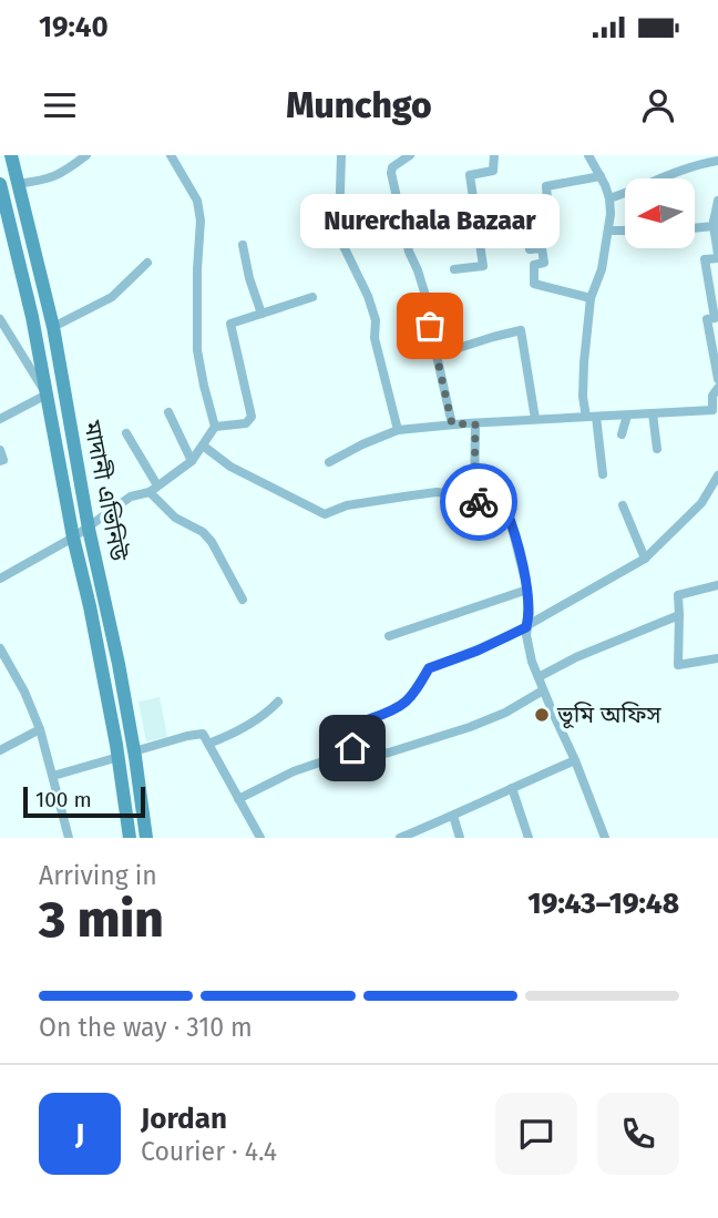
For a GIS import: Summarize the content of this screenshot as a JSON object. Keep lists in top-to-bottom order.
{
  "streets": {
    "main road": ["মাদানী এভিনিউ"]
  },
  "places": ["Nurerchala Bazaar", "ভূমি অফিস"],
  "scale_bar": "100 m",
  "north": "left",
  "page": {
    "status": "19:40",
    "header": "Munchgo",
    "bubble": "Nurerchala Bazaar",
    "scale": "100 m",
    "heading": ["3 min", "Arriving in", "19:43–19:48"],
    "panel": ["Jordan", "Courier · 4.4"],
    "bar": "On the way · 310 m",
    "round": "J"
  }
}
